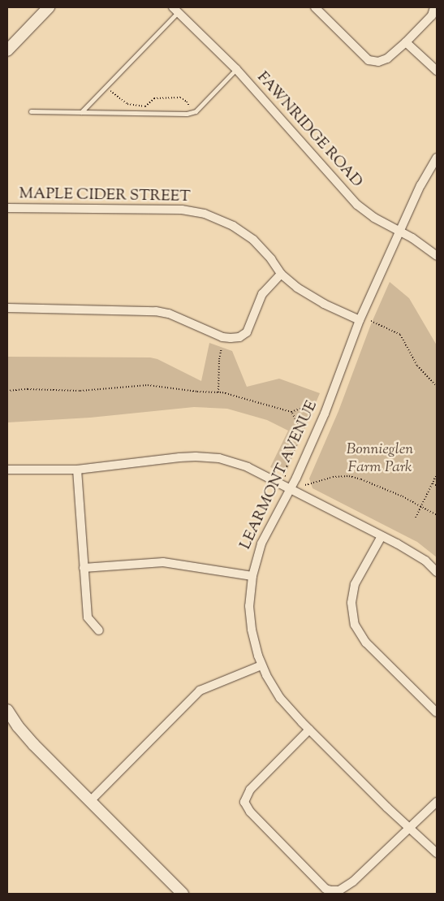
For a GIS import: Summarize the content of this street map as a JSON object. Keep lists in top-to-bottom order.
{
  "streets": {
    "street": ["FAWNRIDGE ROAD", "MAPLE CIDER STREET", "LEARMONT AVENUE"]
  },
  "crossings": [
    ["FAWNRIDGE ROAD", "LEARMONT AVENUE"],
    ["MAPLE CIDER STREET", "LEARMONT AVENUE"]
  ],
  "parks": ["Bonnieglen Farm Park"]
}
